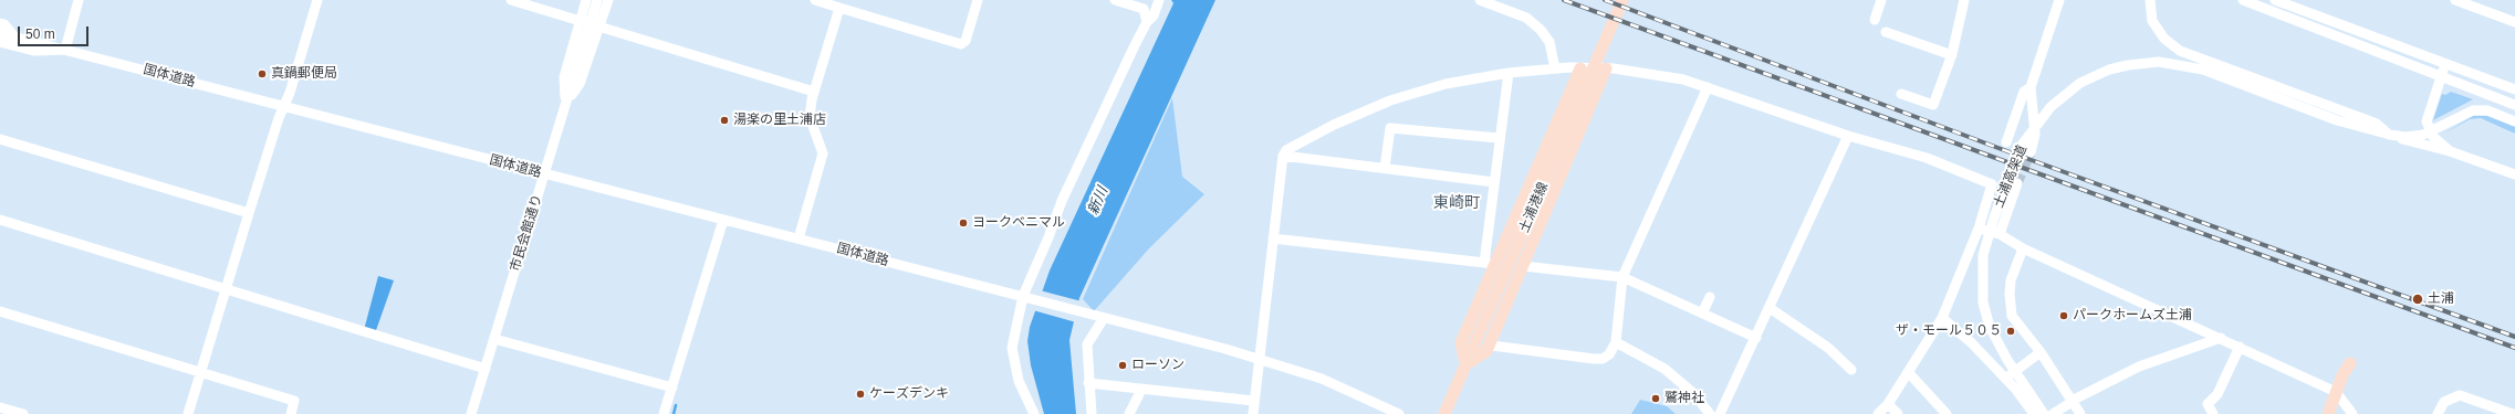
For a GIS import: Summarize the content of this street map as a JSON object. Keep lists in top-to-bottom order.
{
  "streets": {
    "main road": ["土浦港線"],
    "street": ["国体道路", "土浦高架道", "市民会館通り"]
  },
  "crossings": [
    ["国体道路", "市民会館通り"]
  ],
  "districts": ["東崎町"],
  "water": ["新川"],
  "places": [
    "真鍋郵便局",
    "湯楽の里土浦店",
    "ヨークベニマル",
    "土浦",
    "パークホームズ土浦",
    "ザ・モール５０５",
    "ローソン",
    "ケーズデンキ",
    "鷲神社"
  ],
  "scale_bar": "50 m"
}
